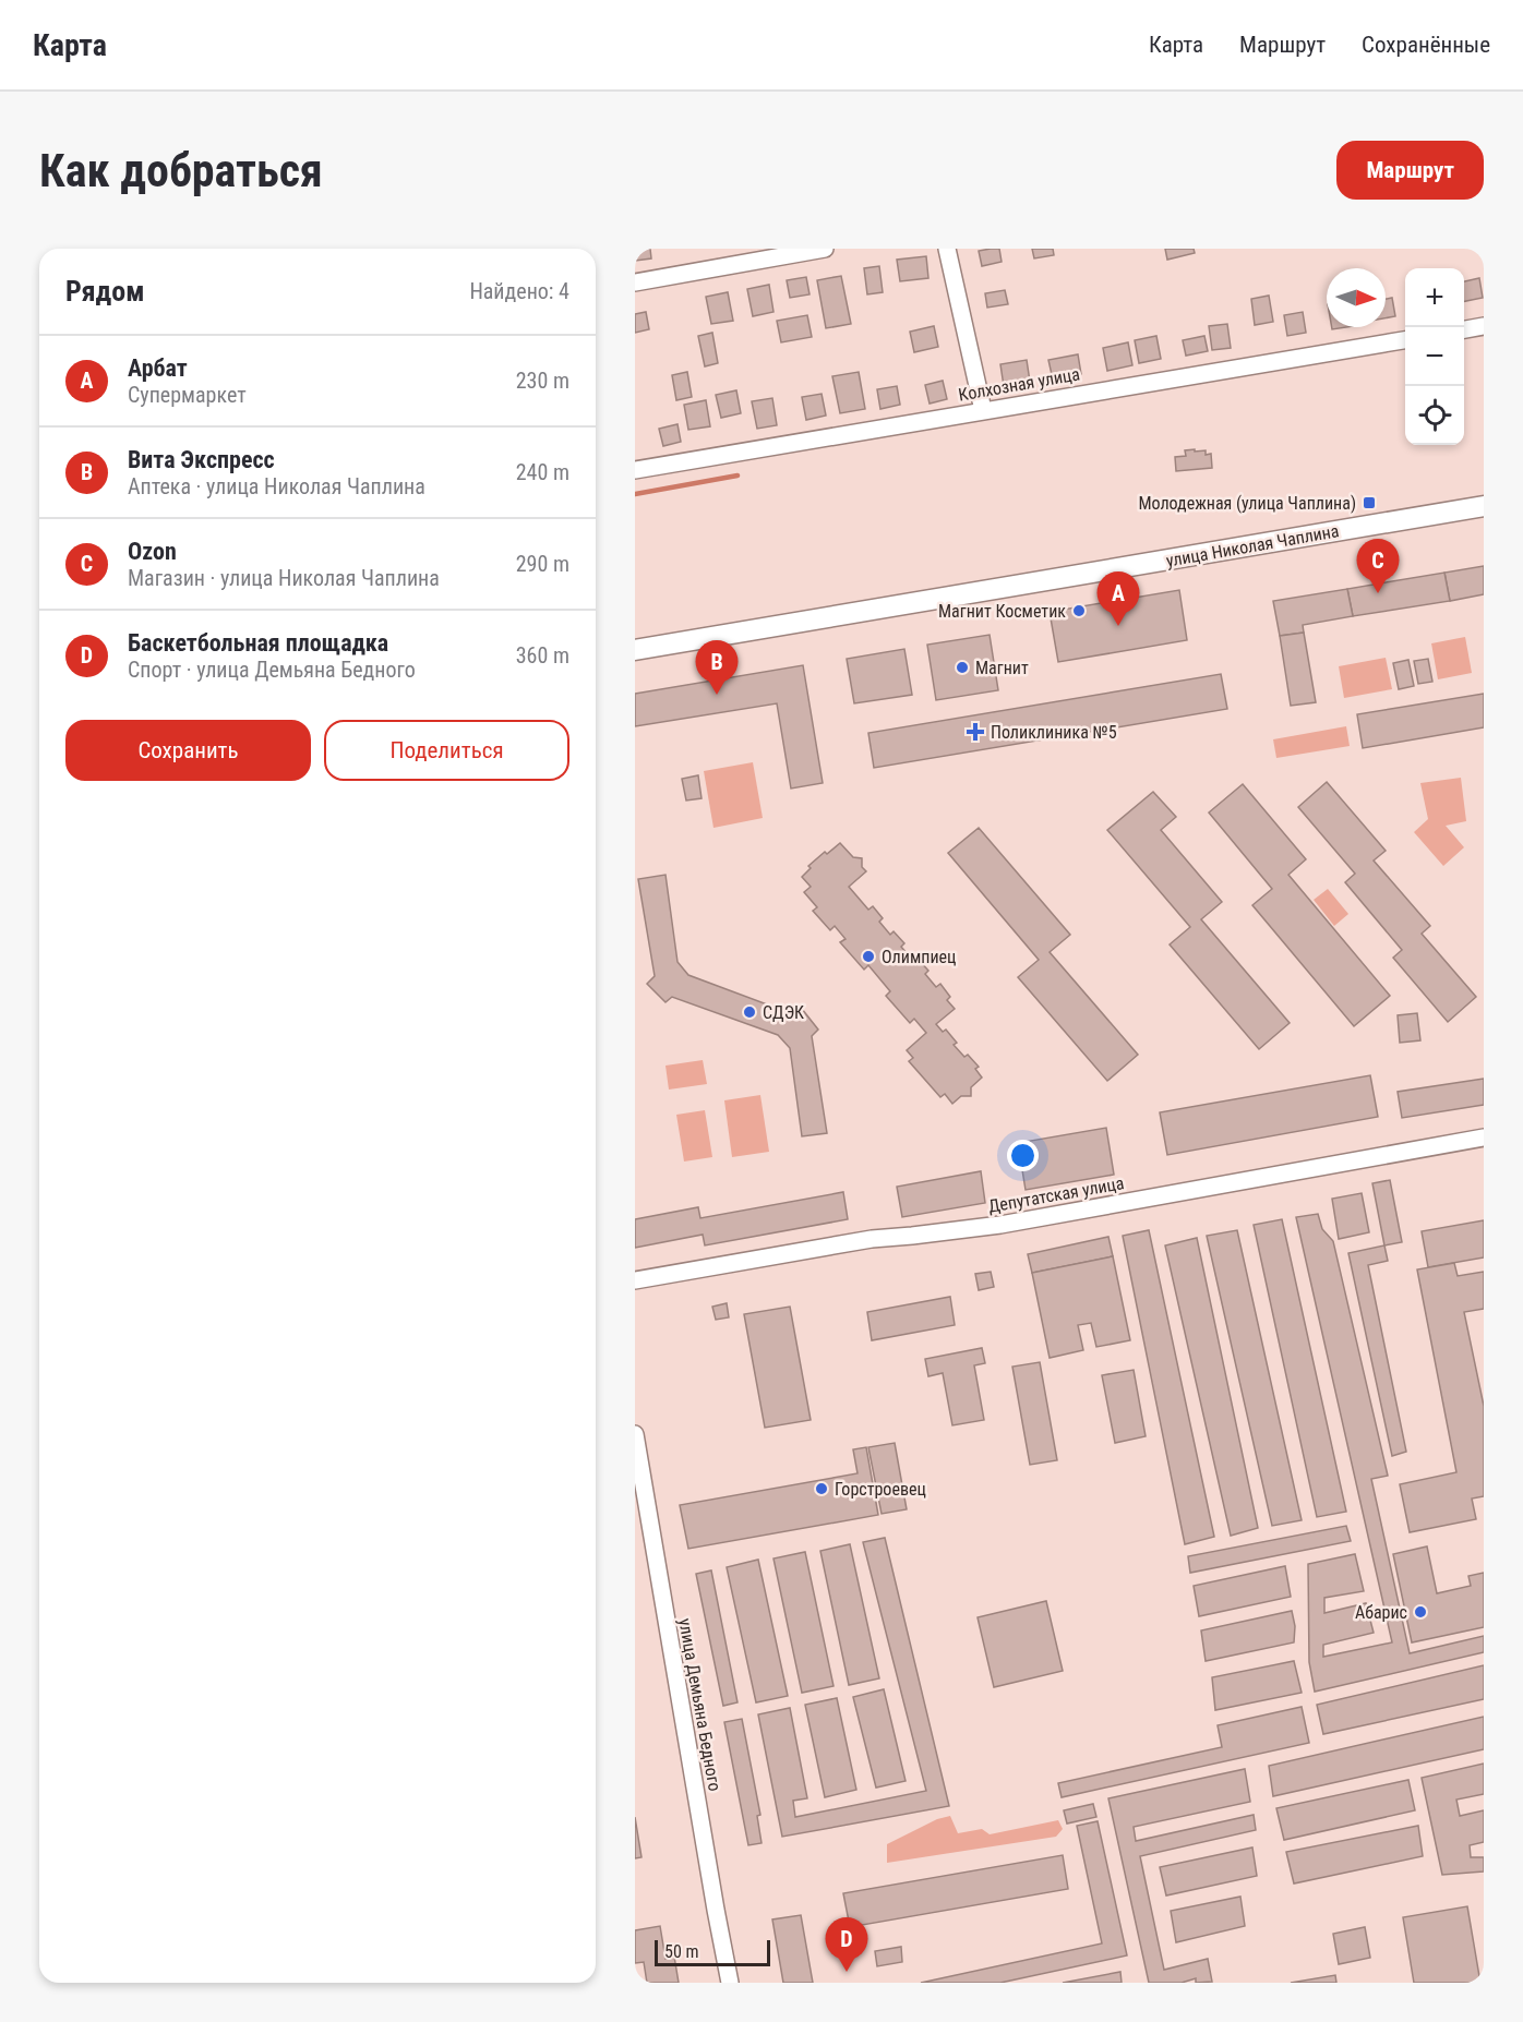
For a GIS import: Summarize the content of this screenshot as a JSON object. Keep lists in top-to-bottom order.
{
  "streets": {
    "street": [
      "Колхозная улица",
      "улица Николая Чаплина",
      "Депутатская улица",
      "улица Демьяна Бедного"
    ]
  },
  "places": {
    "transit": ["Молодежная (улица Чаплина)"],
    "other": [
      "Магнит Косметик",
      "Магнит",
      "Олимпиец",
      "СДЭК",
      "Горстроевец",
      "Абарис"
    ],
    "health": ["Поликлиника №5"]
  },
  "scale_bar": "50 m",
  "north": "right",
  "page": {
    "header": "Карта",
    "nav": ["Карта", "Маршрут", "Сохранённые"],
    "buttons": [
      "Маршрут",
      ["Сохранить", "Поделиться"]
    ],
    "title": "Как добраться",
    "heading": ["Рядом", "Найдено: 4"],
    "map_buttons": ["+", "−"],
    "list": [
      {
        "mark": "A",
        "name": "Арбат",
        "note": "Супермаркет",
        "value": "230 m"
      },
      {
        "mark": "B",
        "name": "Вита Экспресс",
        "note": "Аптека · улица Николая Чаплина",
        "value": "240 m"
      },
      {
        "mark": "C",
        "name": "Ozon",
        "note": "Магазин · улица Николая Чаплина",
        "value": "290 m"
      },
      {
        "mark": "D",
        "name": "Баскетбольная площадка",
        "note": "Спорт · улица Демьяна Бедного",
        "value": "360 m"
      }
    ],
    "pins": [
      "C",
      "A",
      "B",
      "D"
    ],
    "scale": "50 m"
  }
}
